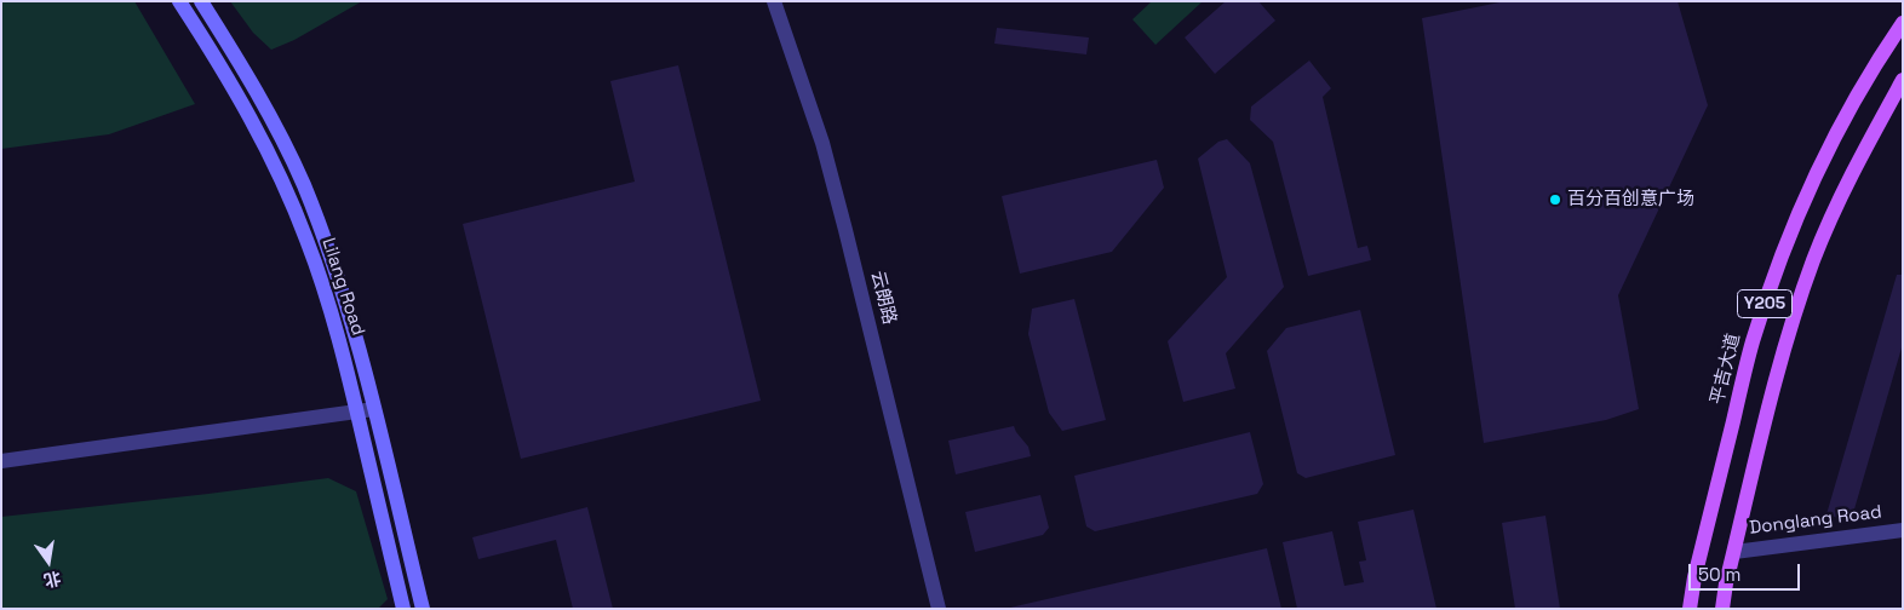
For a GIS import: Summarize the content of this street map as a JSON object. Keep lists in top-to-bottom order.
{
  "streets": {
    "main road": ["Y205", "平吉大道"],
    "street": ["Lilang Road", "云朗路", "Donglang Road"]
  },
  "crossings": [
    ["Y205", "Donglang Road"]
  ],
  "places": ["百分百创意广场"],
  "scale_bar": "50 m",
  "north": "bottom"
}
